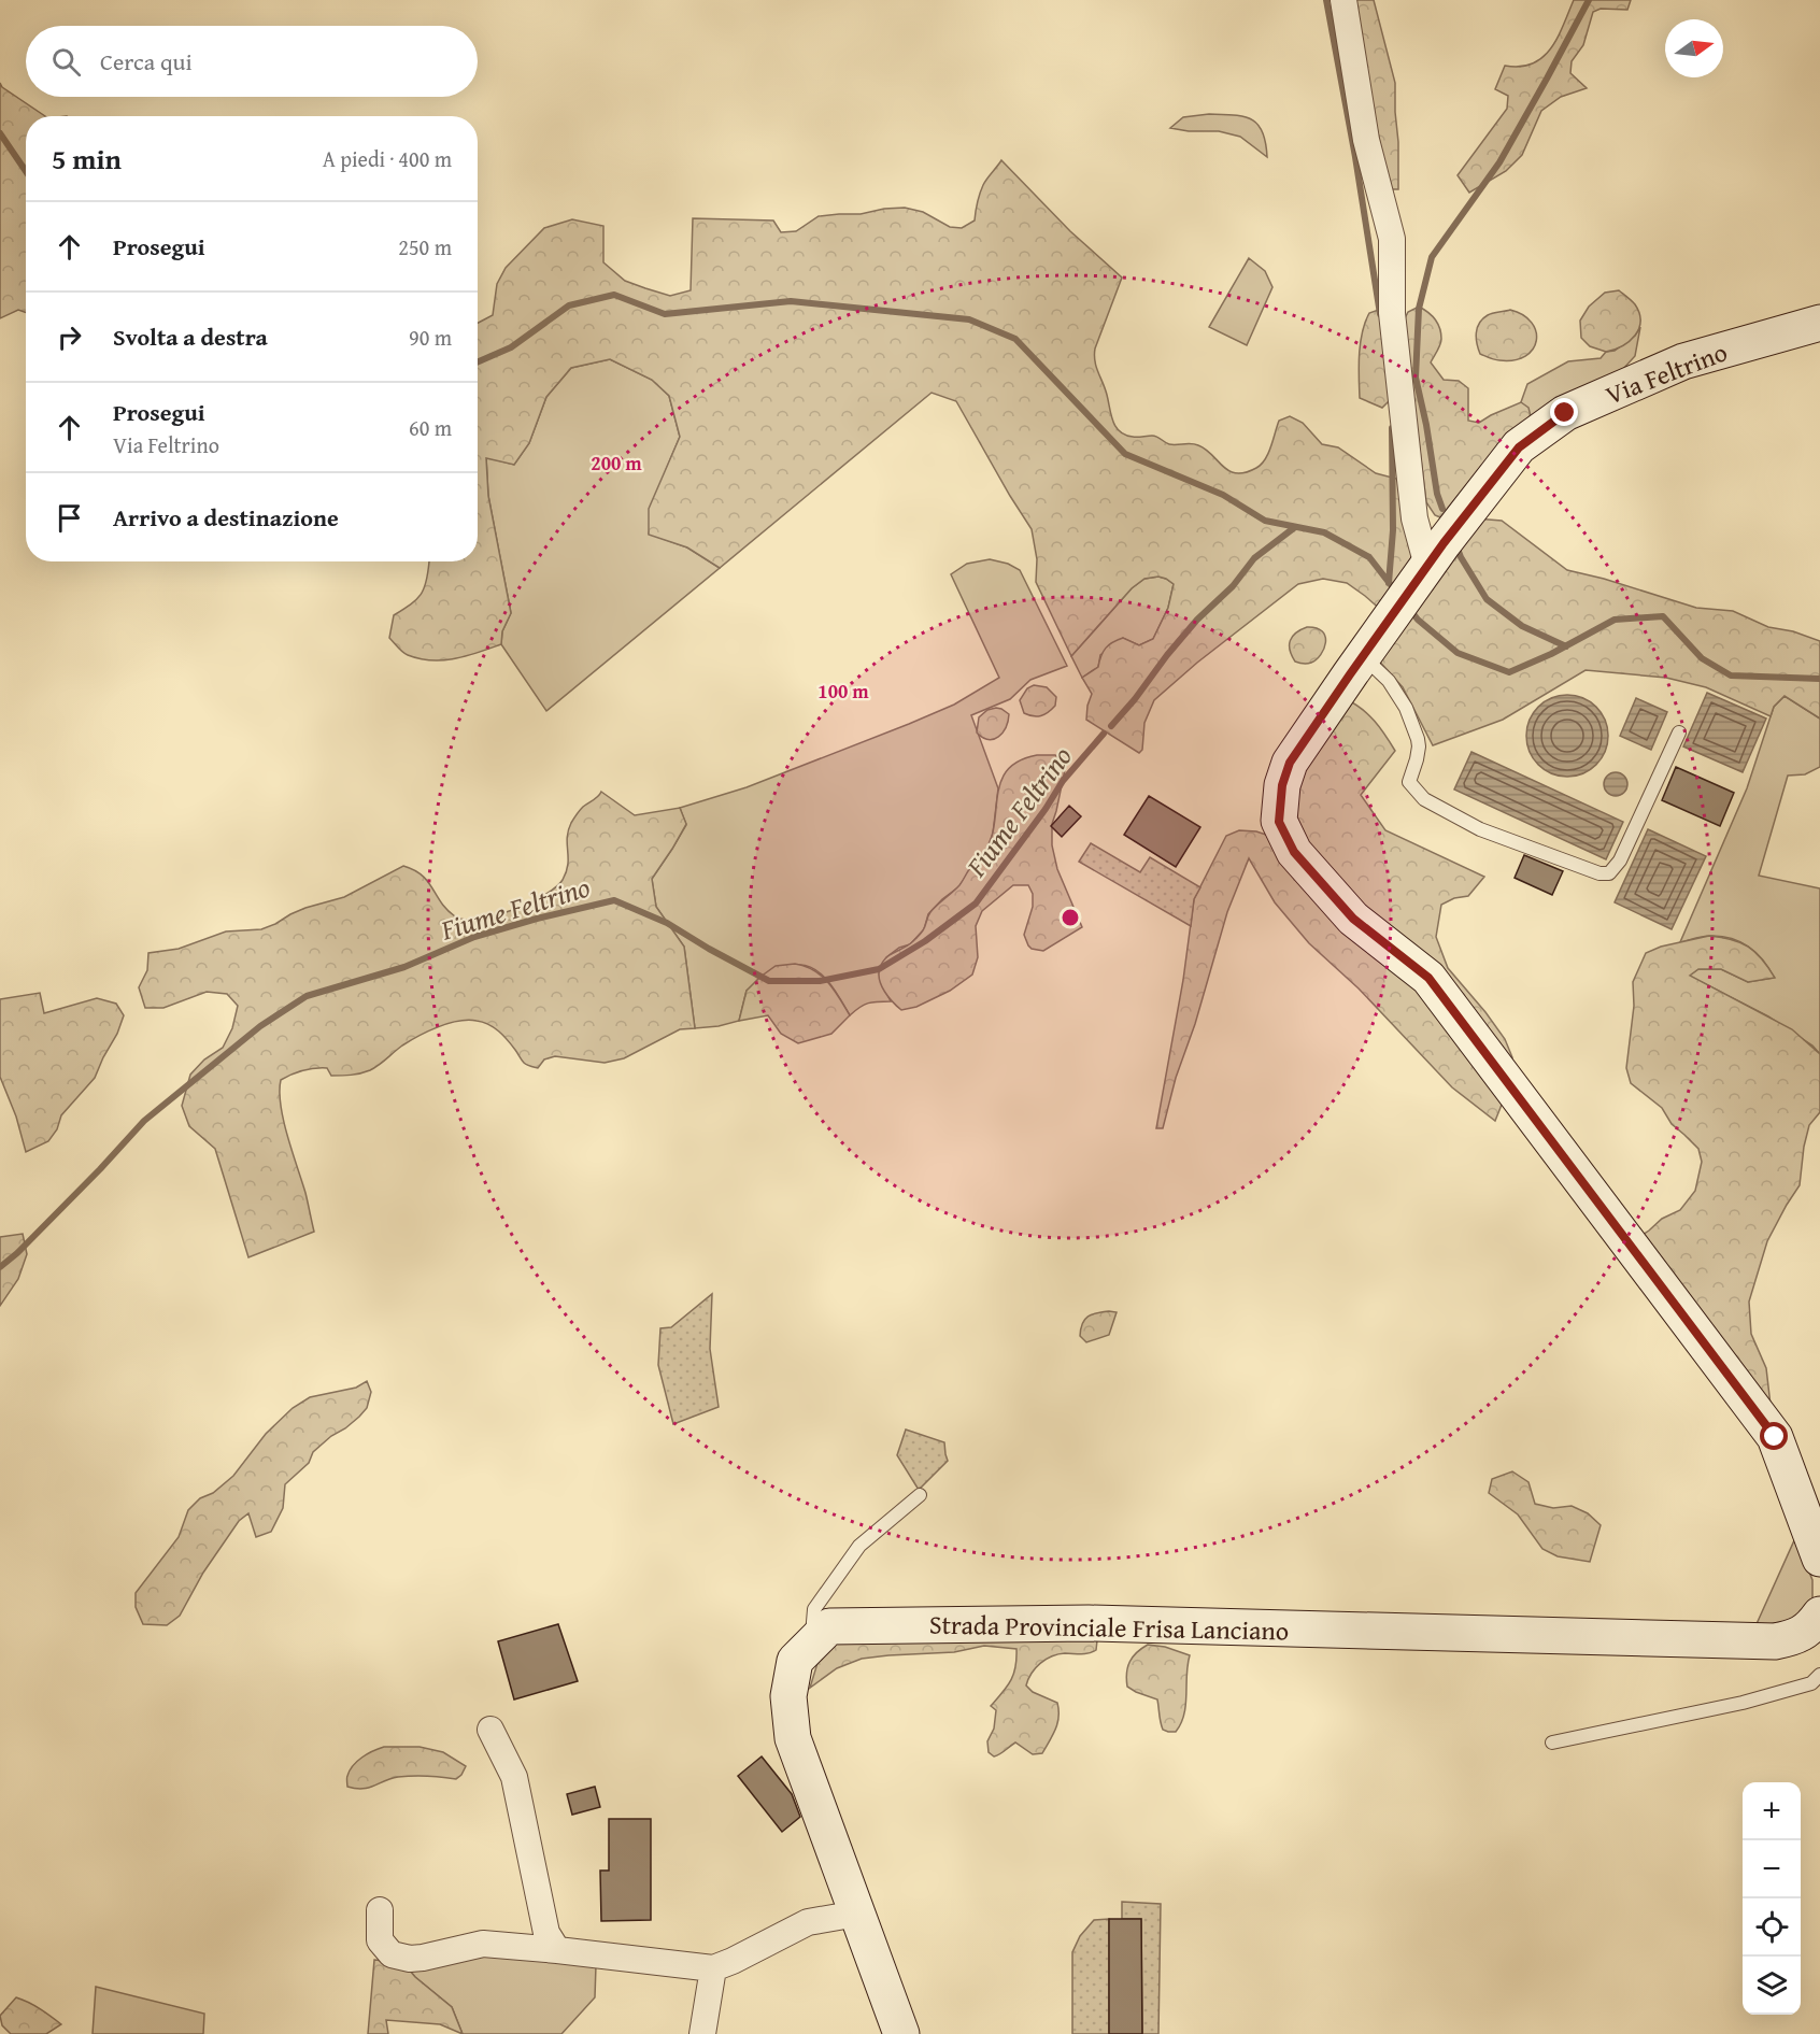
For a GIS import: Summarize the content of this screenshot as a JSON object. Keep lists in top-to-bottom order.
{
  "streets": {
    "street": ["Via Feltrino", "Strada Provinciale Frisa Lanciano"]
  },
  "water": ["Fiume Feltrino"],
  "north": "right",
  "page": {
    "search": "Cerca qui",
    "heading": ["5 min", "A piedi · 400 m"],
    "list": [
      ["Prosegui", "250 m"],
      ["Svolta a destra", "90 m"],
      ["Prosegui", "Via Feltrino", "60 m"],
      "Arrivo a destinazione"
    ],
    "map_buttons": ["+", "−"]
  },
  "rings": ["200 m", "100 m"]
}
